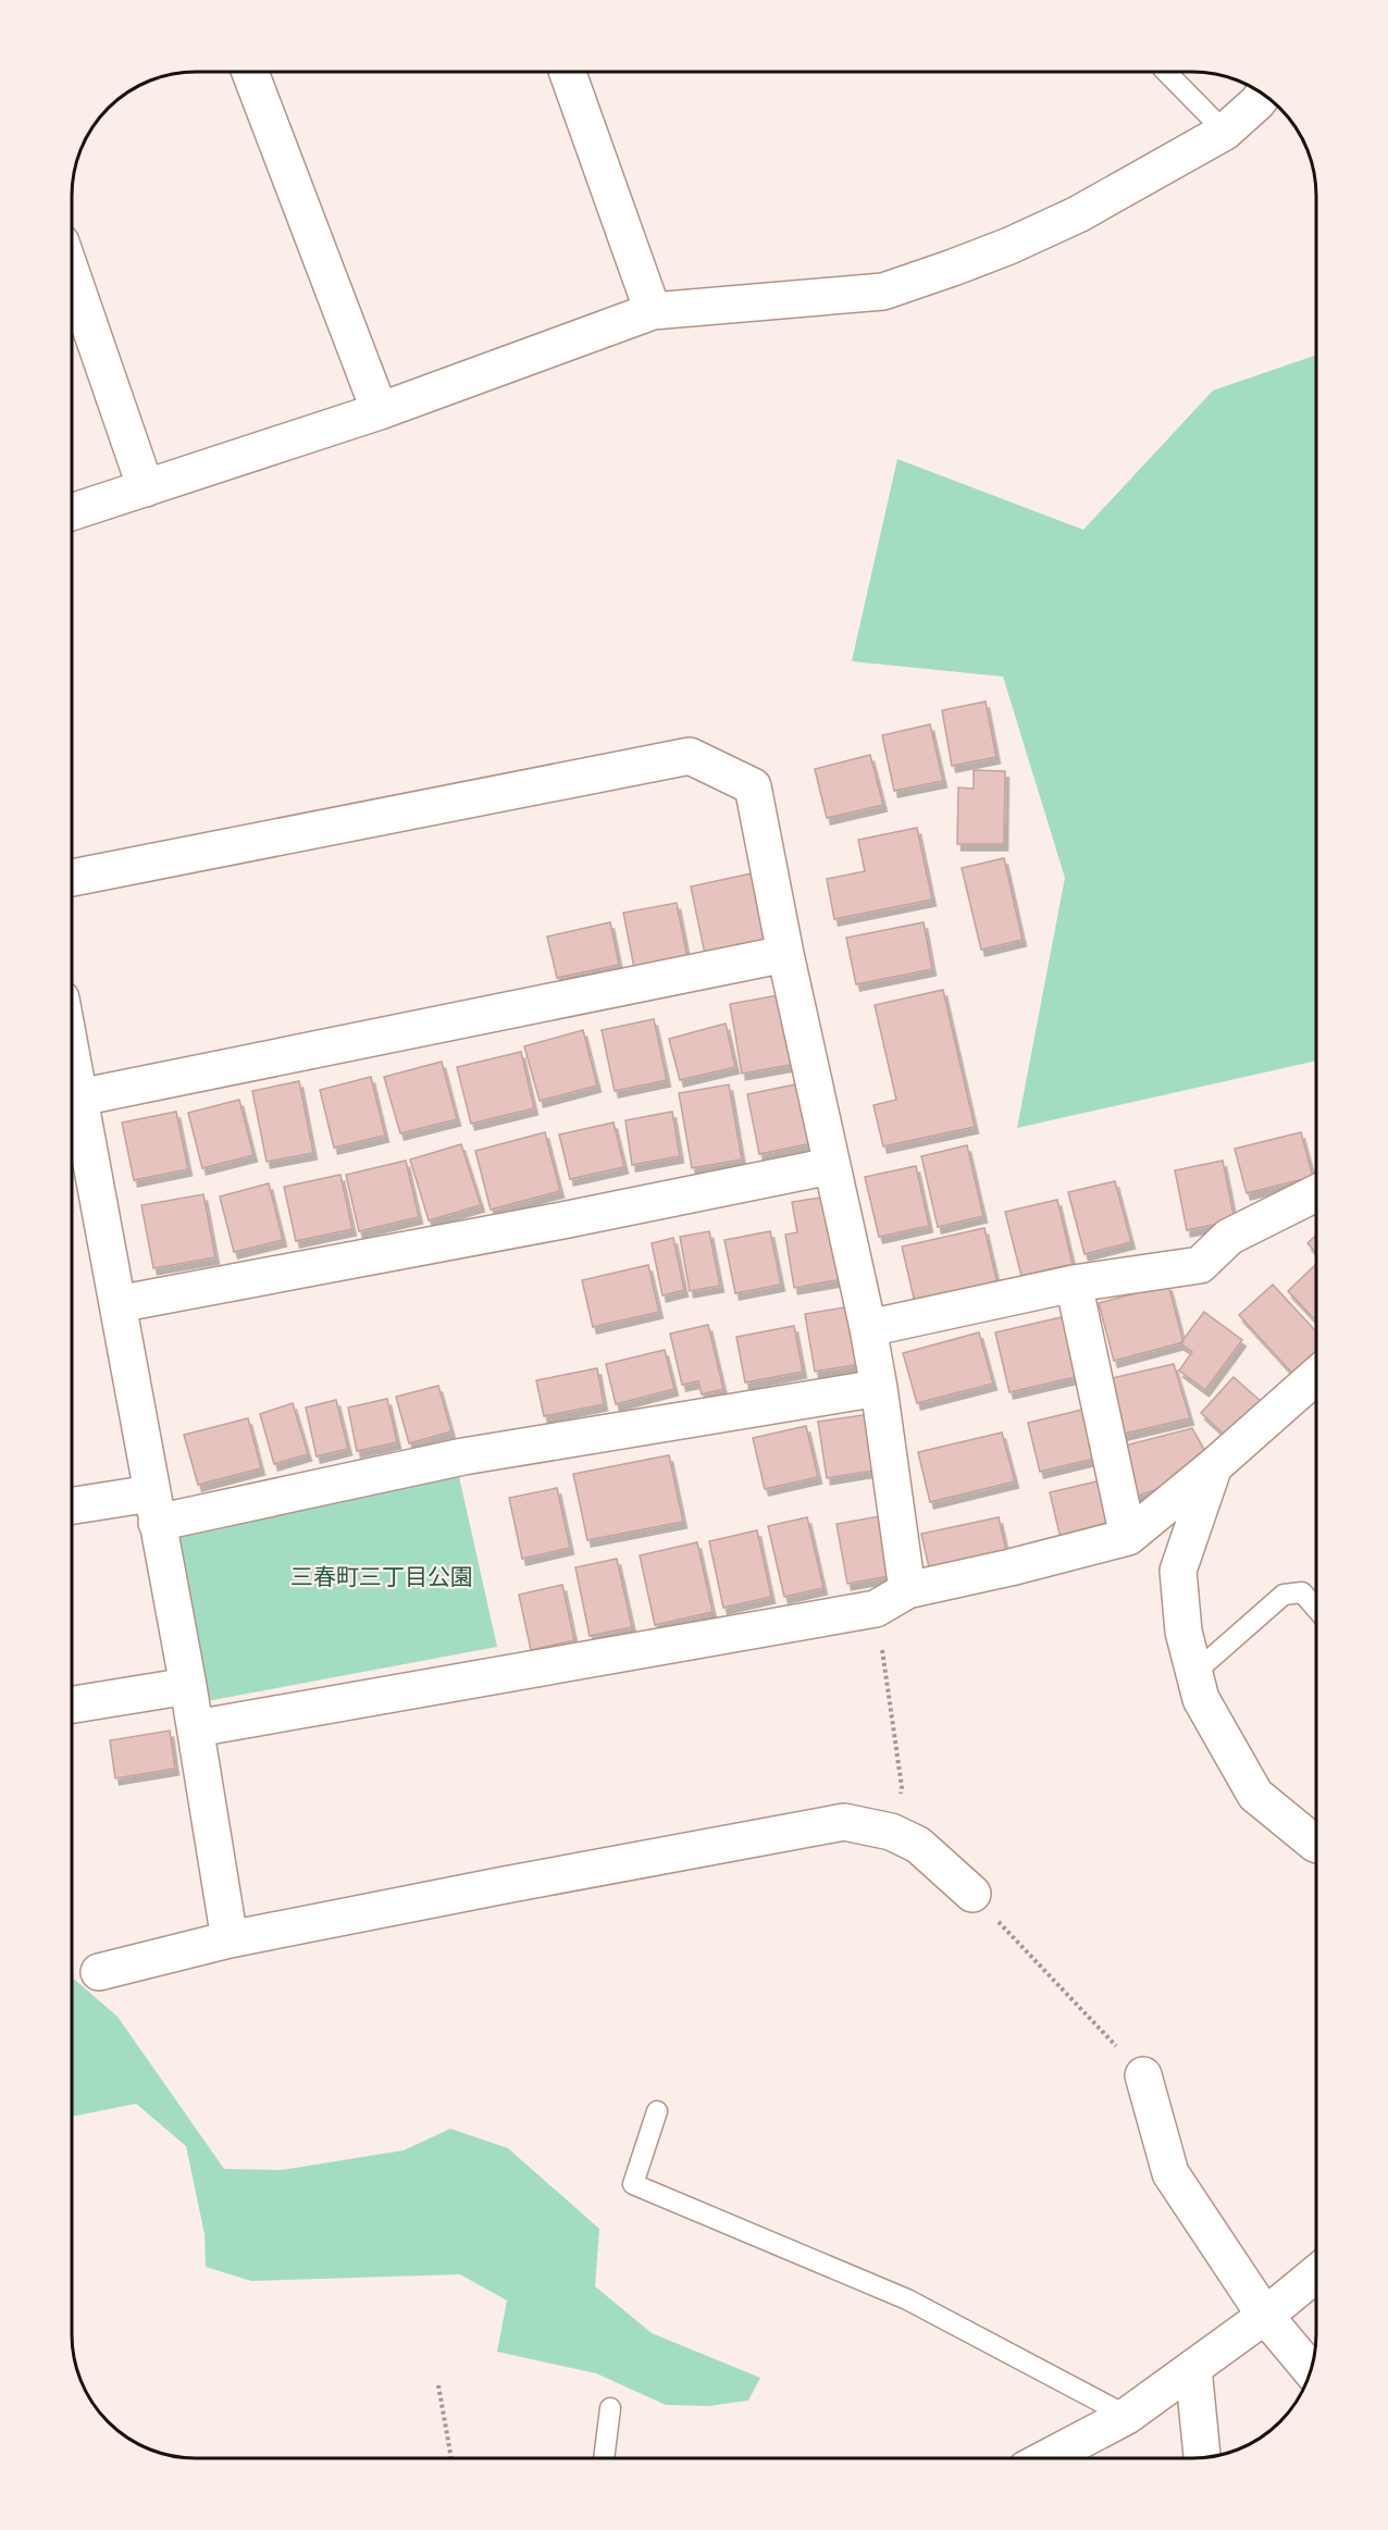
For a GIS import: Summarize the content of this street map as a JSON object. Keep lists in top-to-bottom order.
{
  "parks": ["三春町三丁目公園"]
}
